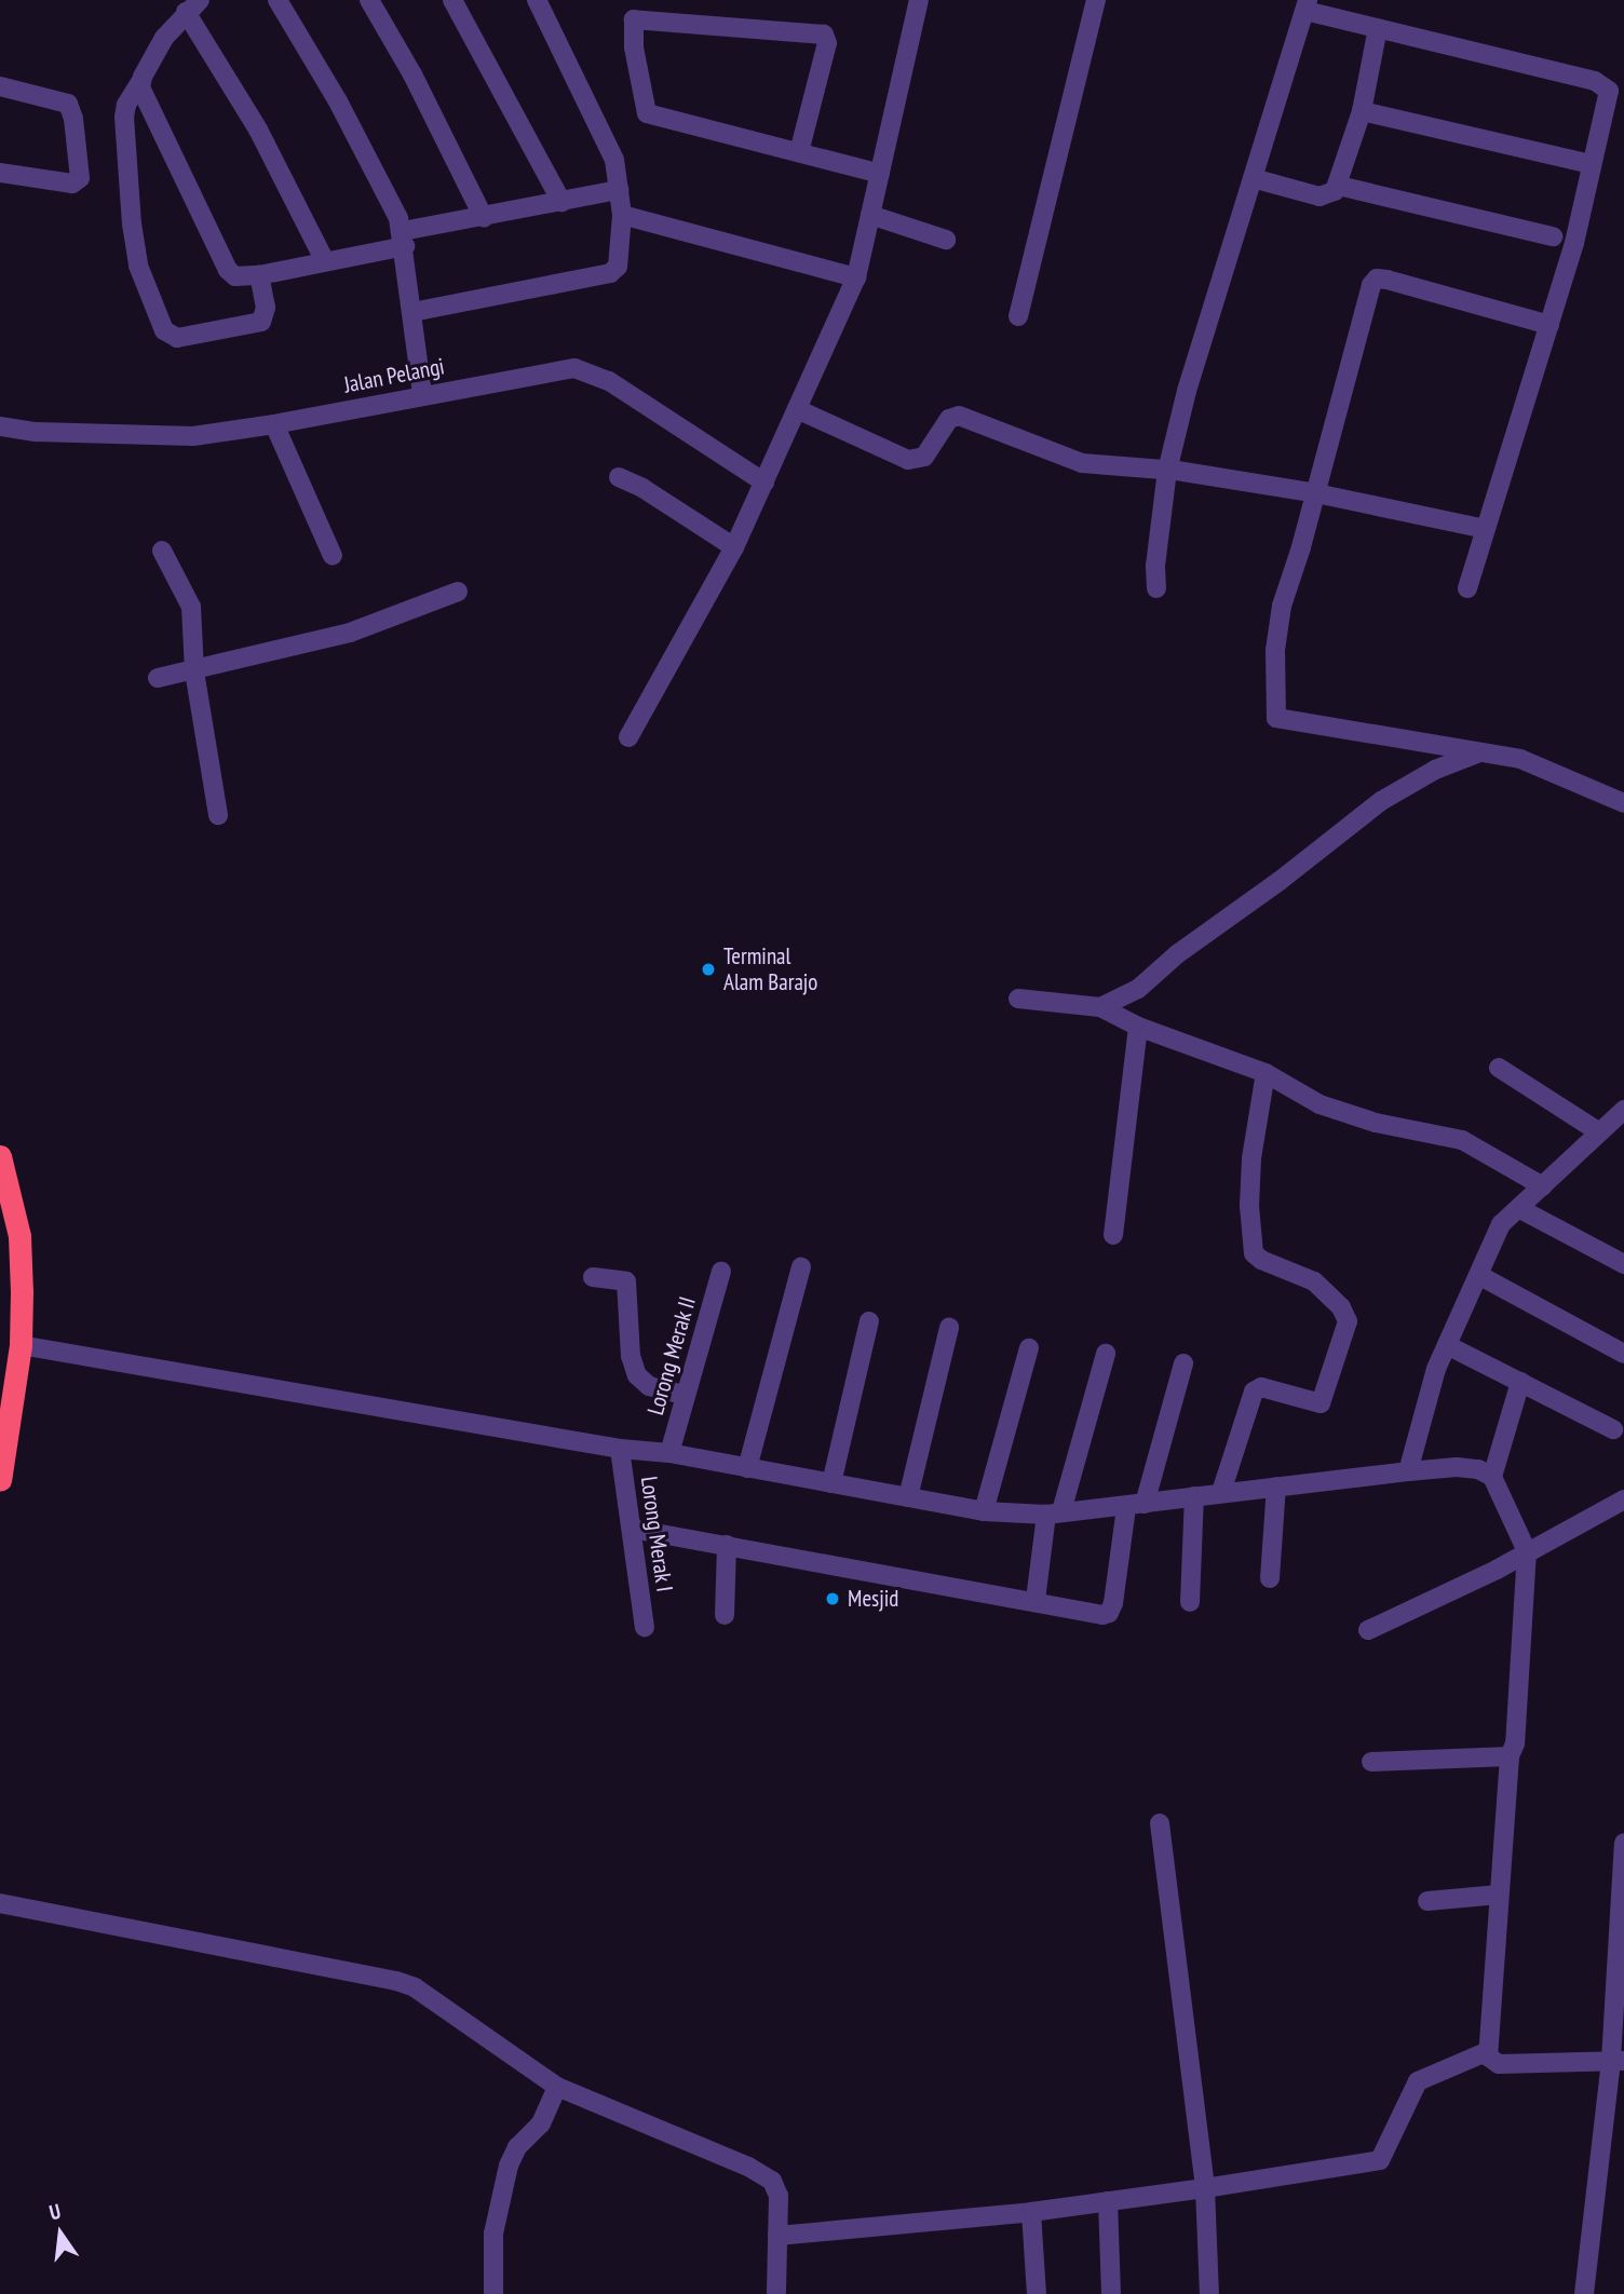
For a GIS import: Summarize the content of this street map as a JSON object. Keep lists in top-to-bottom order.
{
  "streets": {
    "street": ["Jalan Pelangi", "Lorong Merak II", "Lorong Merak I"]
  },
  "places": ["Terminal Alam Barajo", "Mesjid"],
  "north": "top"
}
